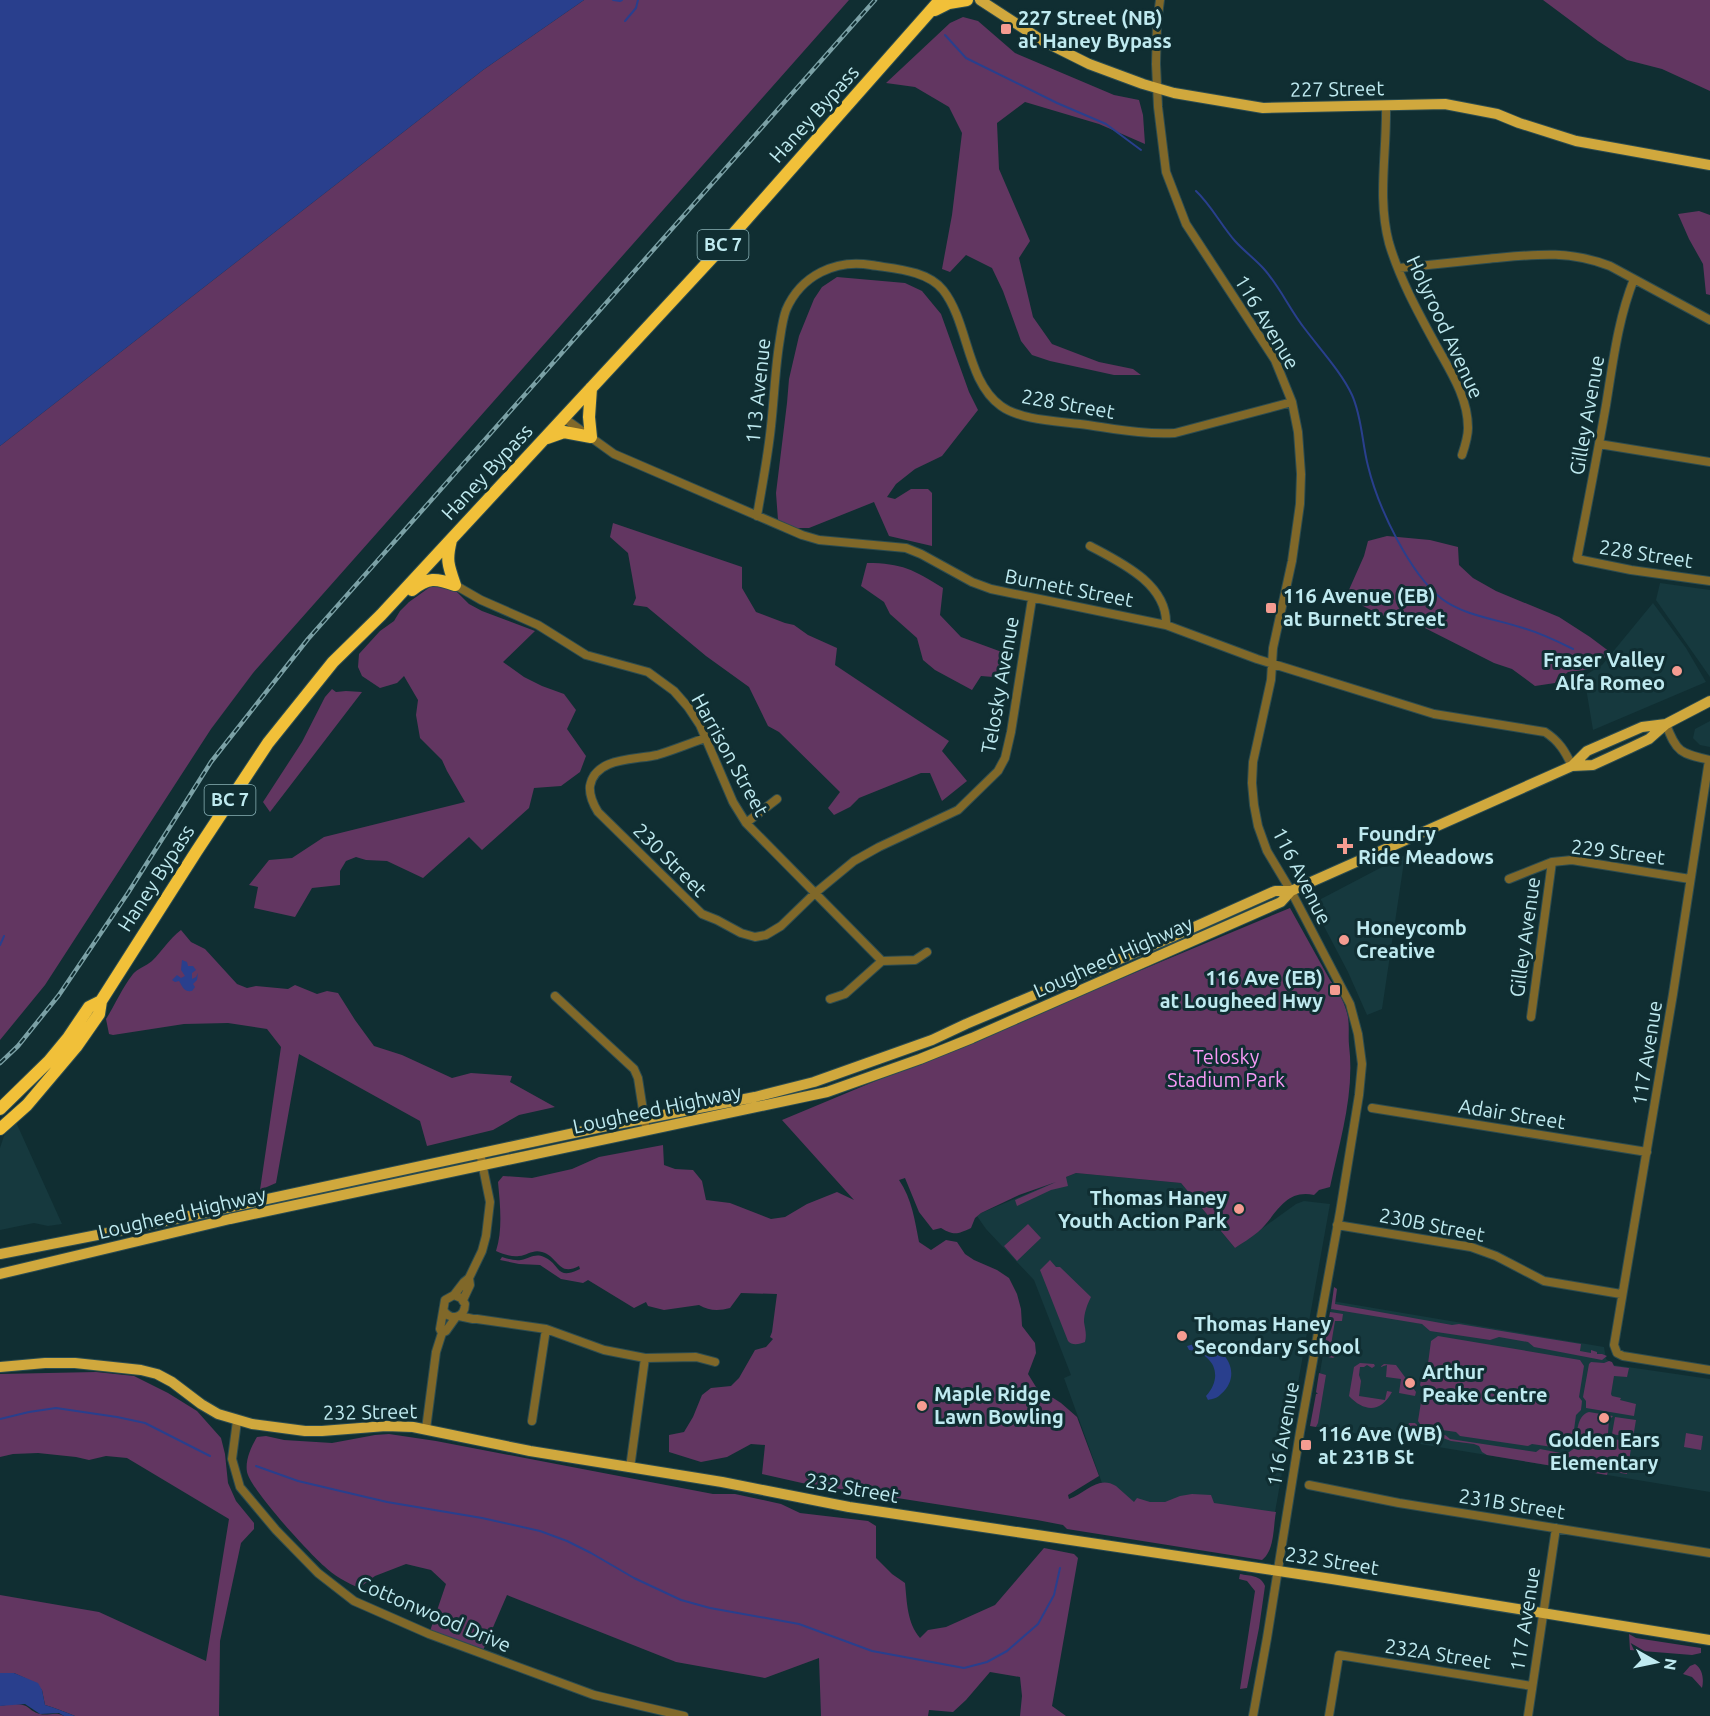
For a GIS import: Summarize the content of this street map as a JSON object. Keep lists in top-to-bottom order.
{
  "streets": {
    "highway": ["Haney Bypass", "BC 7"],
    "main road": ["227 Street", "Lougheed Highway", "232 Street"],
    "street": [
      "116 Avenue",
      "Holyrood Avenue",
      "113 Avenue",
      "228 Street",
      "Gilley Avenue",
      "Burnett Street",
      "Telosky Avenue",
      "Harrison Street",
      "229 Street",
      "230 Street",
      "117 Avenue",
      "Adair Street",
      "230B Street",
      "231B Street",
      "Cottonwood Drive",
      "232A Street"
    ]
  },
  "crossings": [
    ["227 Street", "116 Avenue"],
    ["227 Street", "Holyrood Avenue"],
    ["Haney Bypass", "Burnett Street"],
    ["116 Avenue", "228 Street"],
    ["116 Avenue", "Burnett Street"],
    ["116 Avenue", "Lougheed Highway"],
    ["116 Avenue", "230B Street"],
    ["116 Avenue", "232 Street"],
    ["113 Avenue", "228 Street"],
    ["113 Avenue", "Burnett Street"],
    ["228 Street", "Gilley Avenue"],
    ["Gilley Avenue", "229 Street"],
    ["Burnett Street", "Telosky Avenue"],
    ["Burnett Street", "Lougheed Highway"],
    ["Telosky Avenue", "Harrison Street"],
    ["Telosky Avenue", "230 Street"],
    ["Harrison Street", "230 Street"],
    ["229 Street", "117 Avenue"],
    ["117 Avenue", "Adair Street"],
    ["117 Avenue", "230B Street"],
    ["117 Avenue", "232 Street"],
    ["117 Avenue", "231B Street"],
    ["117 Avenue", "232A Street"],
    ["232 Street", "Cottonwood Drive"]
  ],
  "parks": ["Telosky Stadium Park"],
  "places": {
    "transit": [
      "227 Street (NB) at Haney Bypass",
      "116 Avenue (EB) at Burnett Street",
      "116 Ave (EB) at Lougheed Hwy",
      "116 Ave (WB) at 231B St"
    ],
    "other": [
      "Fraser Valley Alfa Romeo",
      "Honeycomb Creative",
      "Thomas Haney Youth Action Park",
      "Thomas Haney Secondary School",
      "Arthur Peake Centre",
      "Maple Ridge Lawn Bowling",
      "Golden Ears Elementary"
    ],
    "health": ["Foundry Ride Meadows"]
  },
  "north": "right"
}
